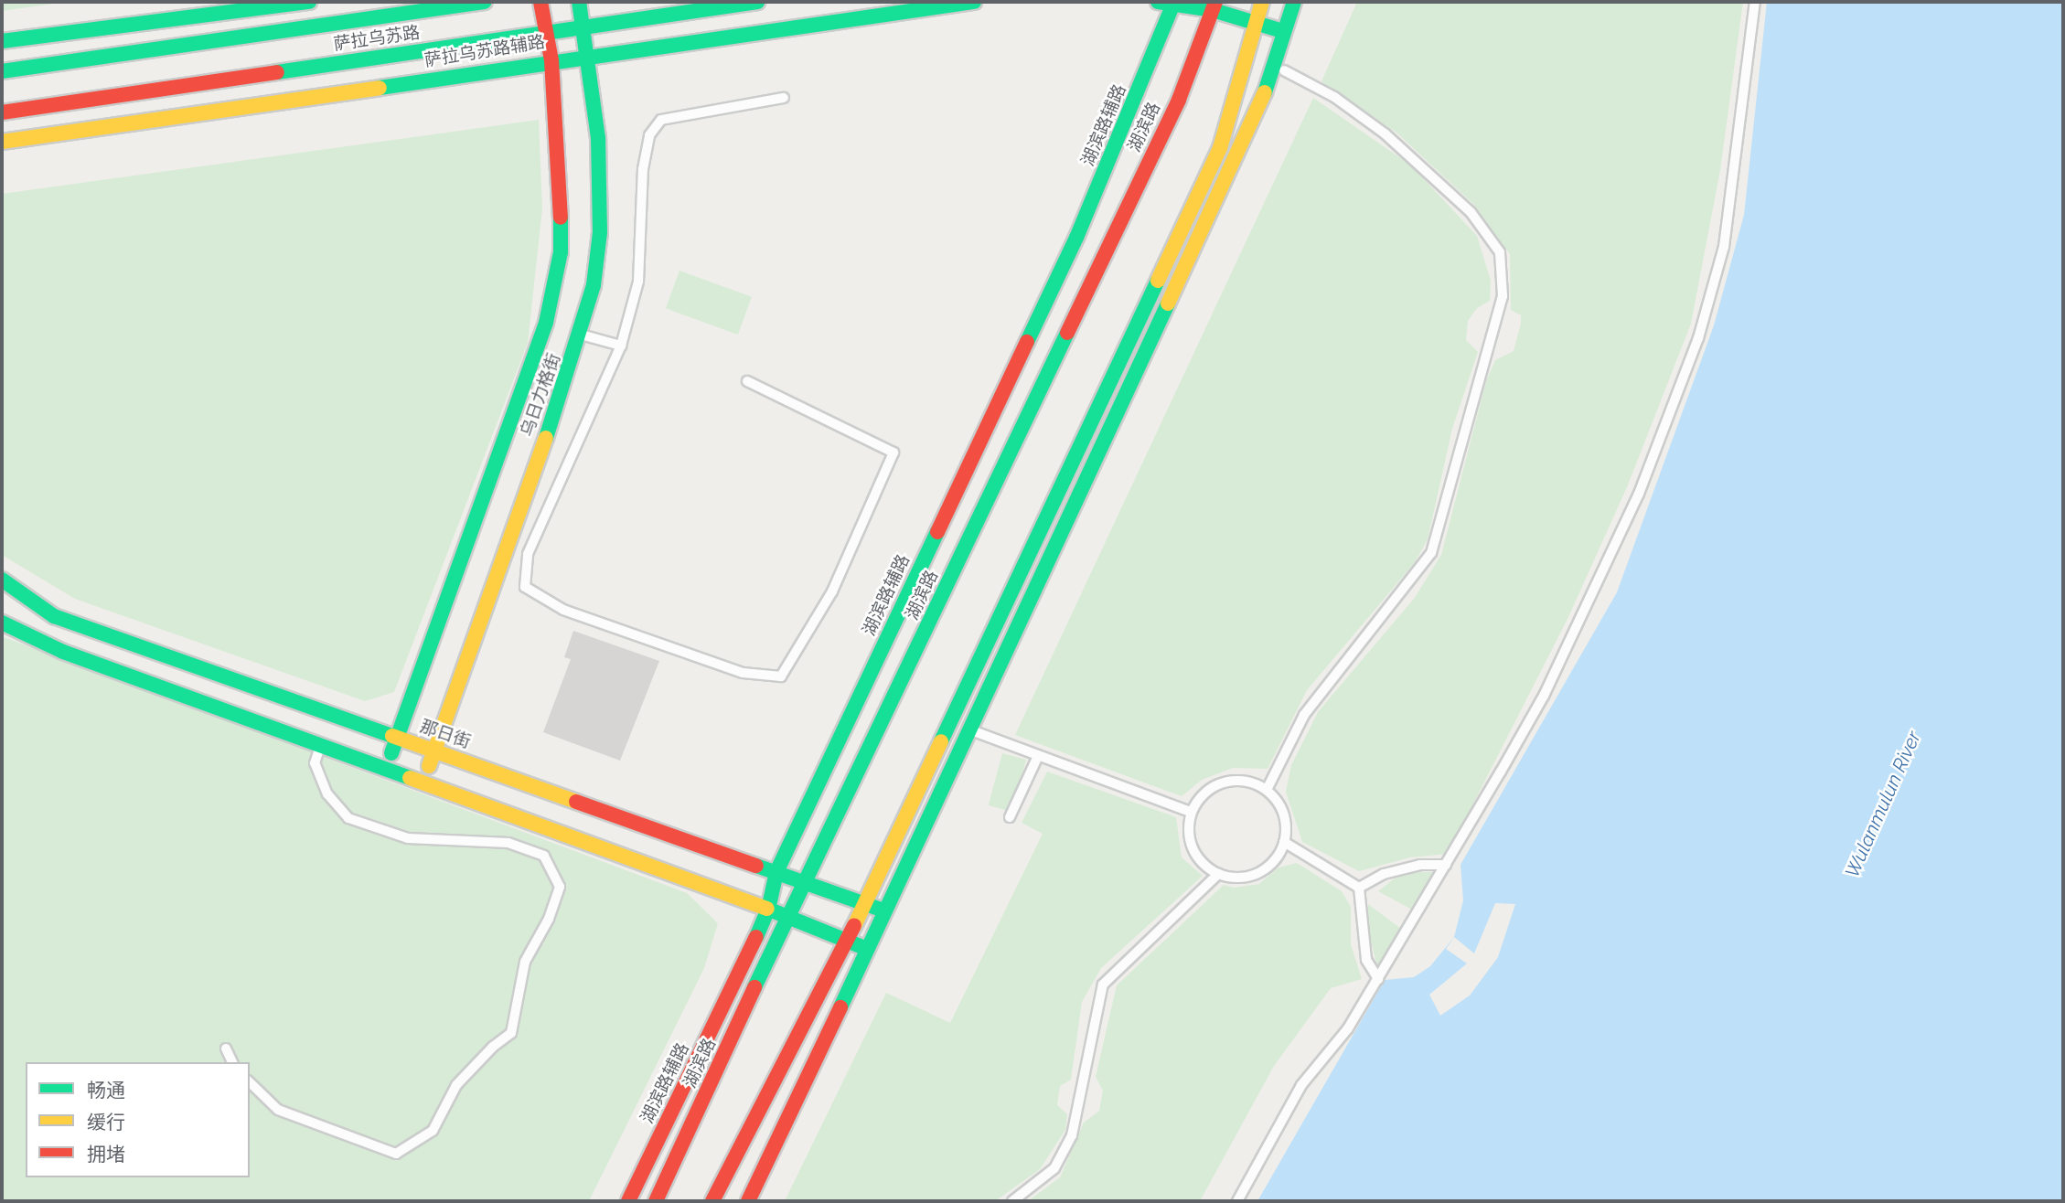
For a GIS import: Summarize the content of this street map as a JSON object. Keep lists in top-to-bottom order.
{
  "streets": {
    "street": [
      "萨拉乌苏路",
      "萨拉乌苏路辅路",
      "湖滨路辅路",
      "湖滨路",
      "乌日力格街",
      "那日街"
    ]
  },
  "crossings": [
    ["萨拉乌苏路", "乌日力格街"],
    ["萨拉乌苏路辅路", "乌日力格街"],
    ["湖滨路辅路", "那日街"],
    ["湖滨路", "那日街"],
    ["乌日力格街", "那日街"]
  ],
  "water": ["Wulanmulun River"],
  "legend": ["畅通", "缓行", "拥堵"]
}
